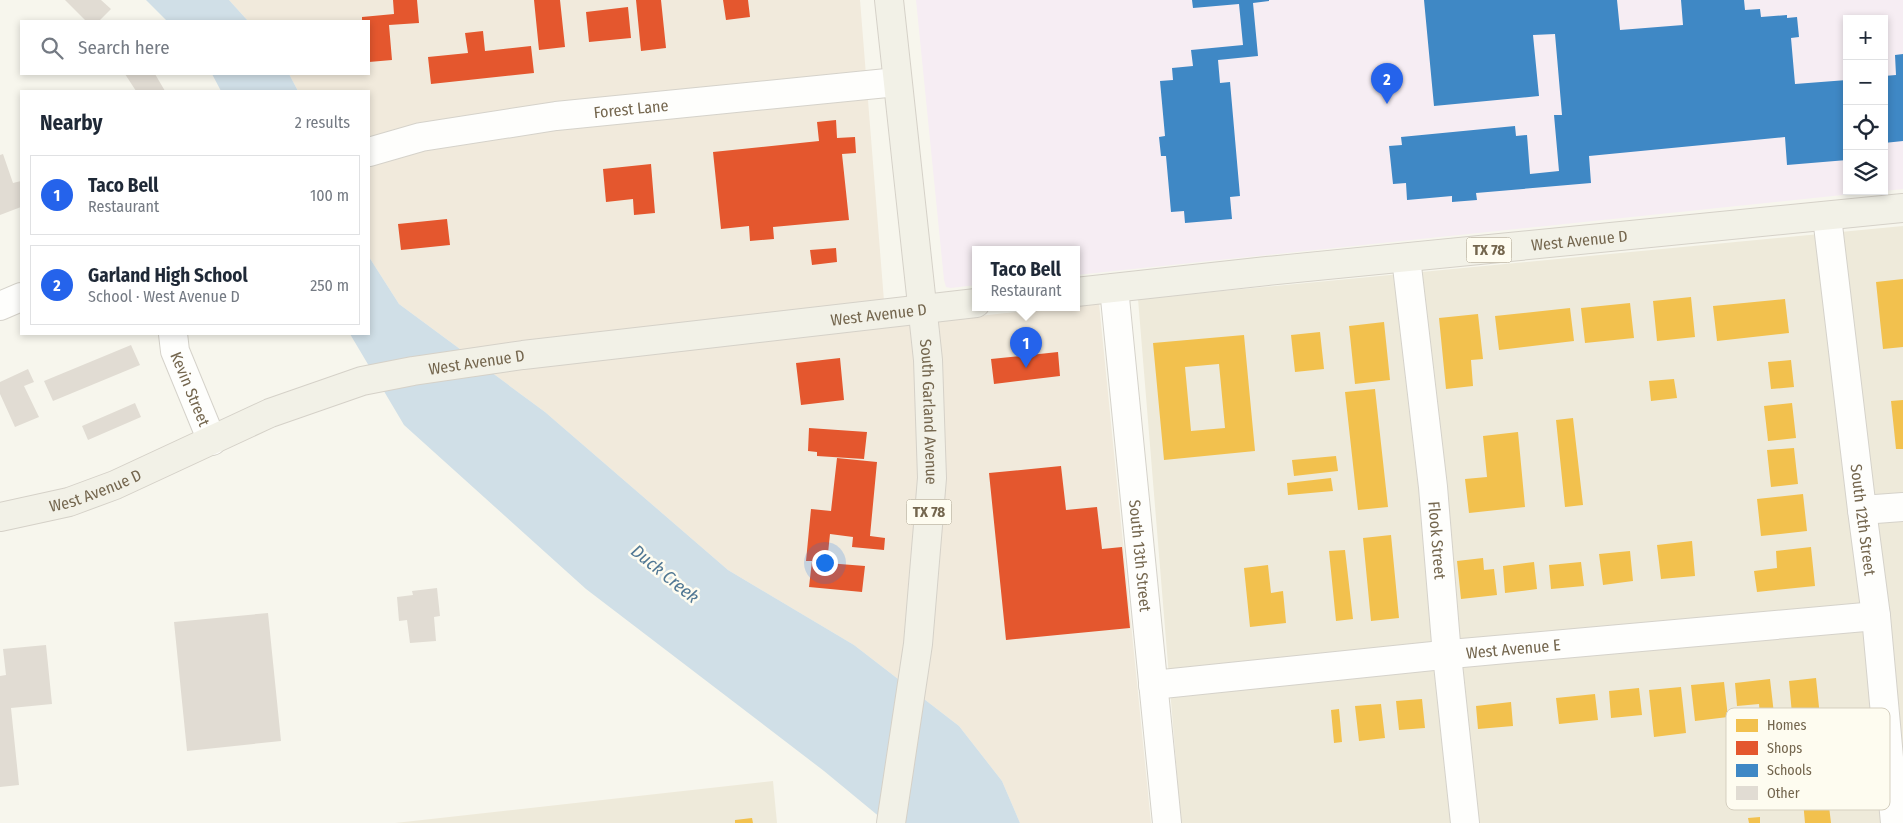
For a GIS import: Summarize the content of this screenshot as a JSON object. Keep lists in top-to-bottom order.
{
  "streets": {
    "main road": ["West Avenue D", "TX 78", "South Garland Avenue"],
    "street": [
      "Forest Lane",
      "Kevin Street",
      "South 12th Street",
      "Flook Street",
      "South 13th Street",
      "West Avenue E"
    ]
  },
  "crossings": [
    ["Forest Lane", "South Garland Avenue"],
    ["West Avenue D", "Kevin Street"],
    ["West Avenue D", "South Garland Avenue"],
    ["West Avenue D", "South 12th Street"],
    ["West Avenue D", "Flook Street"],
    ["West Avenue D", "South 13th Street"],
    ["South 12th Street", "West Avenue E"],
    ["Flook Street", "West Avenue E"],
    ["South 13th Street", "West Avenue E"]
  ],
  "water": ["Duck Creek"],
  "legend": [
    "Homes",
    "Shops",
    "Schools",
    "Other"
  ],
  "page": {
    "map_buttons": ["+", "−"],
    "search": "Search here",
    "pins": ["2", "1"],
    "heading": ["Nearby", "2 results"],
    "list": [
      {
        "mark": "1",
        "name": "Taco Bell",
        "note": "Restaurant",
        "value": "100 m"
      },
      {
        "mark": "2",
        "name": "Garland High School",
        "note": "School · West Avenue D",
        "value": "250 m"
      }
    ],
    "popup": ["Taco Bell", "Restaurant"]
  }
}
